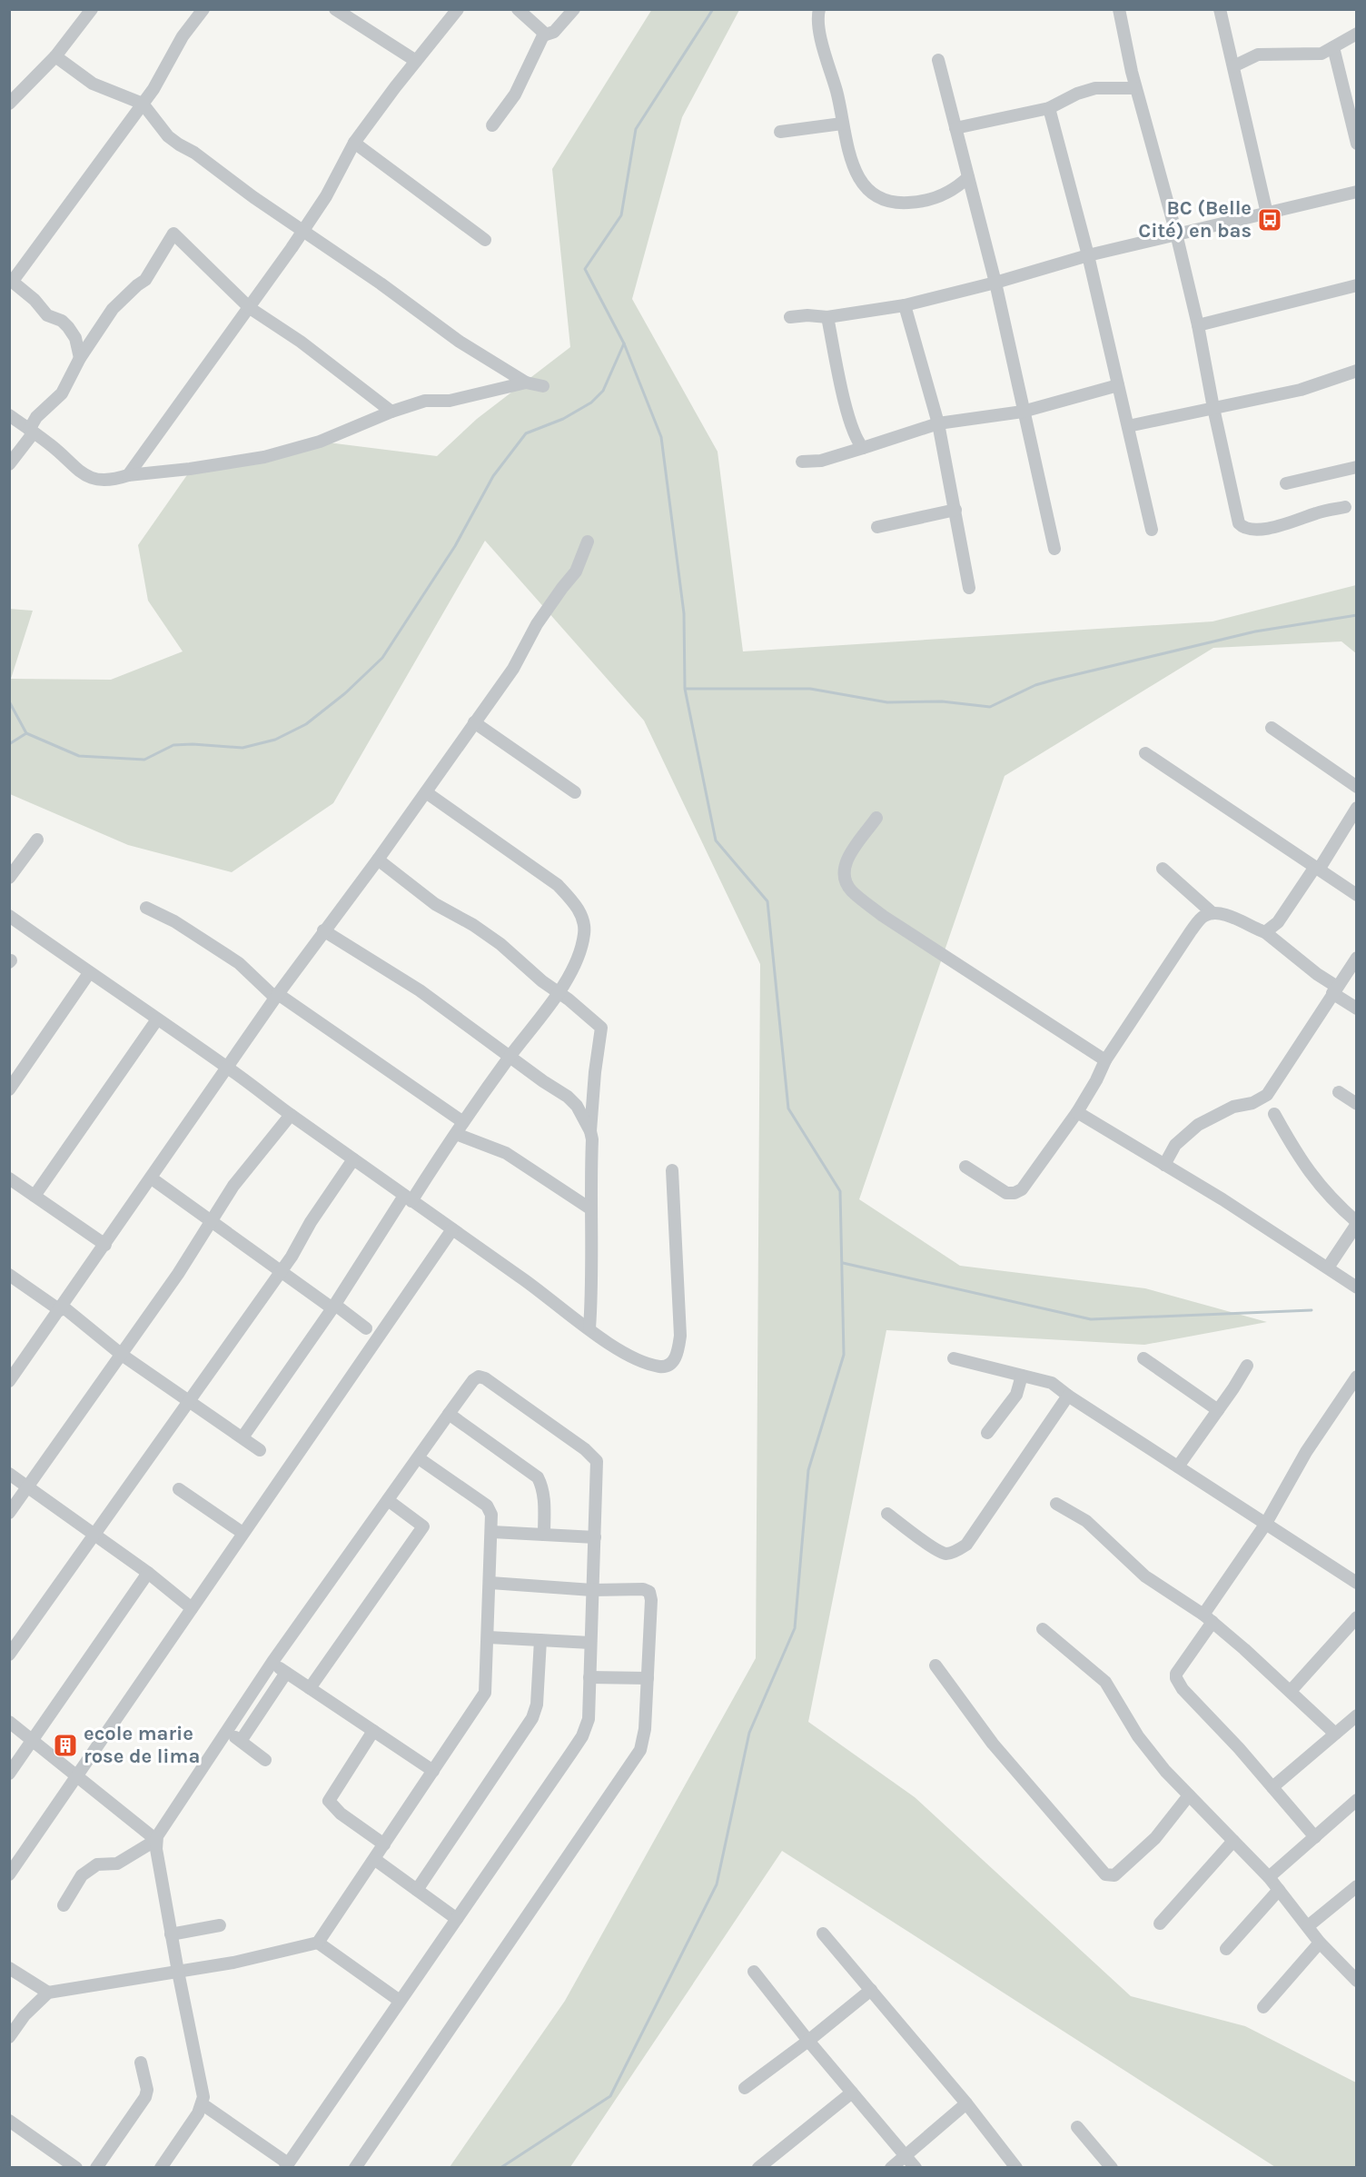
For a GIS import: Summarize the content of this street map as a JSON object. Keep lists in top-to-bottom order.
{
  "places": {
    "bus stop": ["BC (Belle Cité) en bas"],
    "building": ["ecole marie rose de lima"]
  }
}
